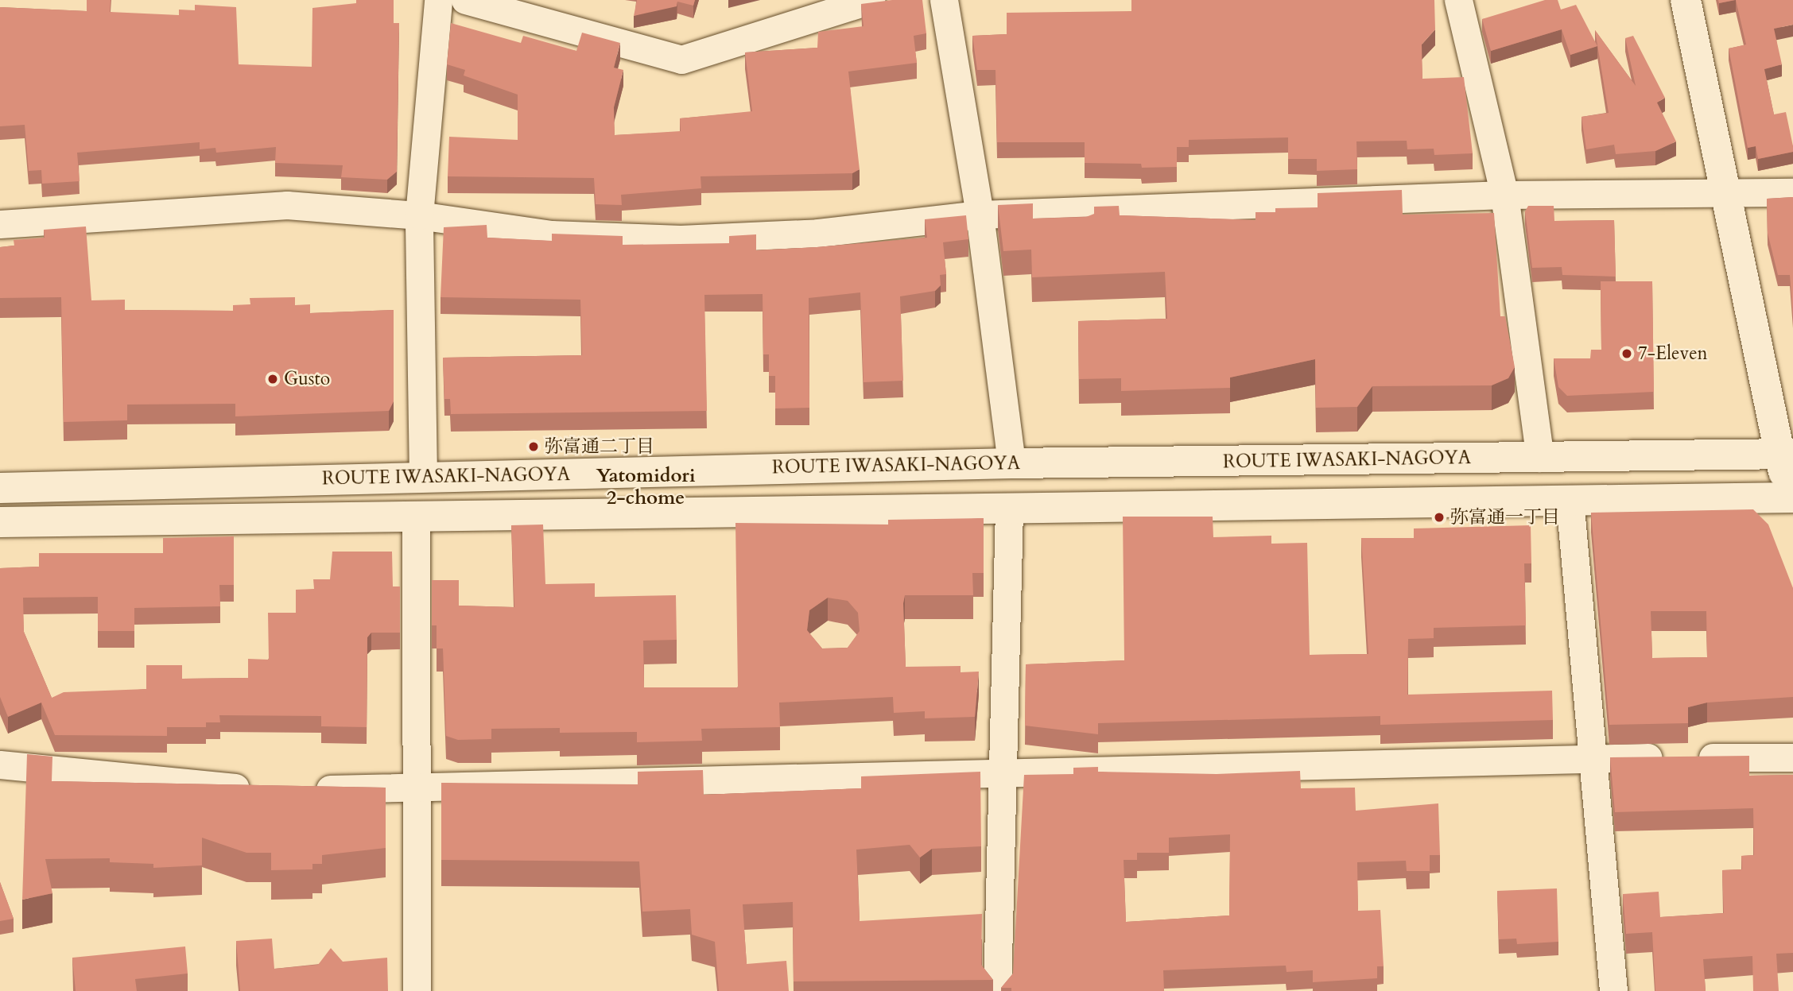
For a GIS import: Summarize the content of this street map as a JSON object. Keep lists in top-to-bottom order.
{
  "streets": {
    "main road": ["ROUTE IWASAKI-NAGOYA"]
  },
  "districts": ["Yatomidori 2-chome"],
  "places": [
    "7-Eleven",
    "Gusto",
    "弥富通二丁目",
    "弥富通一丁目"
  ]
}
